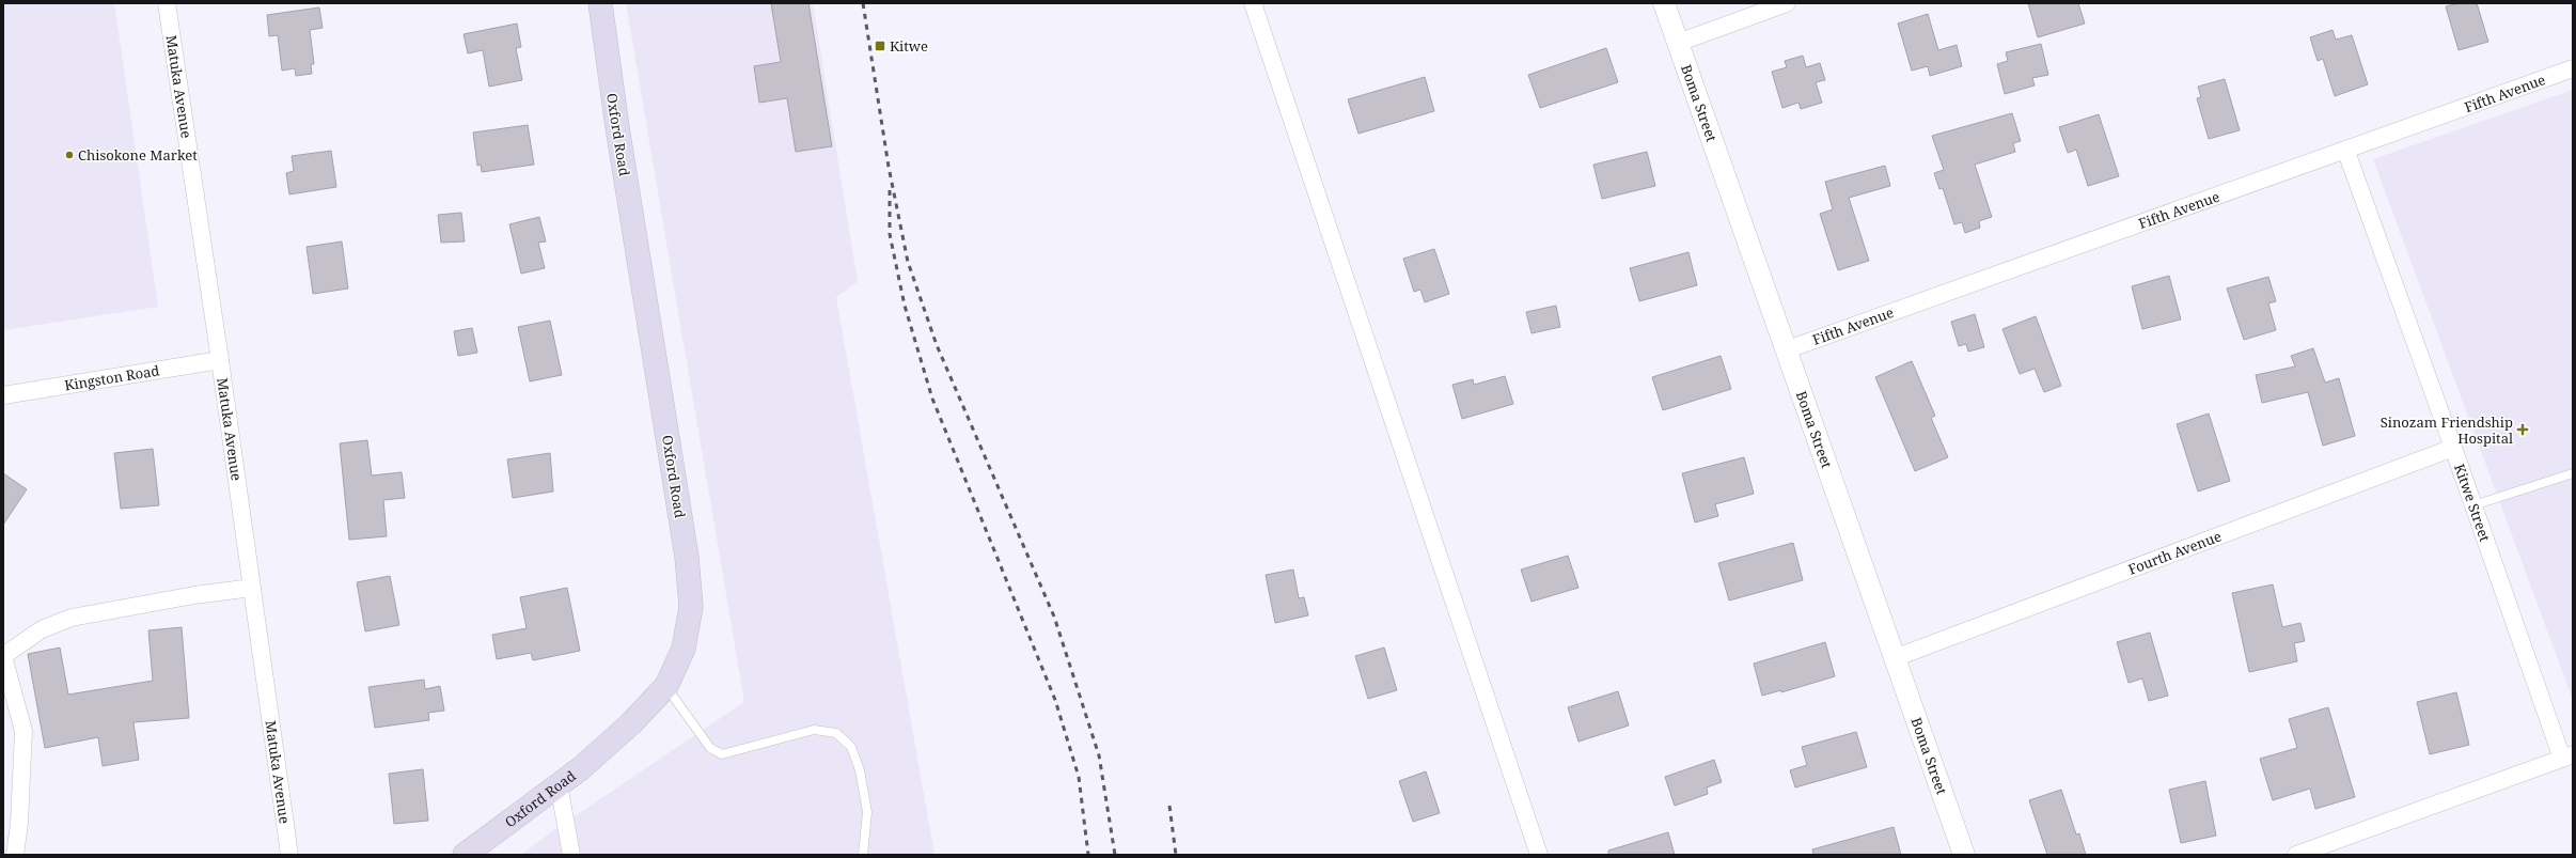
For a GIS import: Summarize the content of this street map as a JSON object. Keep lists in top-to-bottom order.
{
  "streets": {
    "main road": ["Oxford Road"],
    "street": [
      "Matuka Avenue",
      "Fifth Avenue",
      "Boma Street",
      "Kingston Road",
      "Kitwe Street",
      "Fourth Avenue"
    ]
  },
  "crossings": [
    ["Matuka Avenue", "Kingston Road"],
    ["Fifth Avenue", "Boma Street"],
    ["Fifth Avenue", "Kitwe Street"],
    ["Boma Street", "Fourth Avenue"],
    ["Kitwe Street", "Fourth Avenue"]
  ],
  "places": {
    "transit": ["Kitwe"],
    "other": ["Chisokone Market"],
    "health": ["Sinozam Friendship Hospital"]
  }
}
